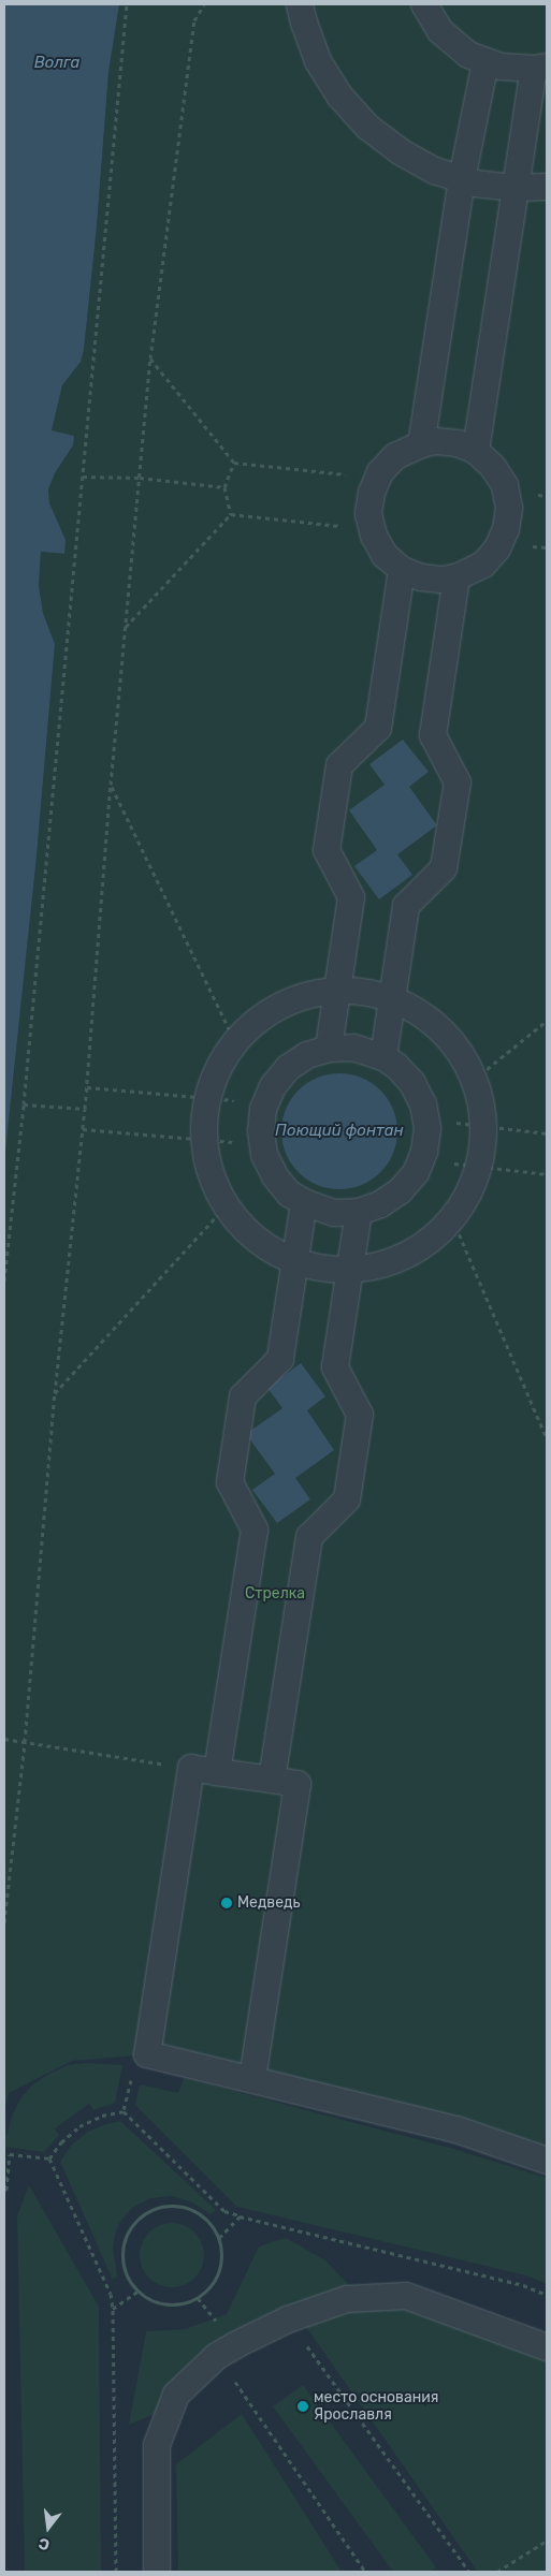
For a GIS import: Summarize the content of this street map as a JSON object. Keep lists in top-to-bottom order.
{
  "water": ["Волга", "Поющий фонтан"],
  "parks": ["Стрелка"],
  "places": ["Медведь", "место основания Ярославля"],
  "north": "bottom"
}
